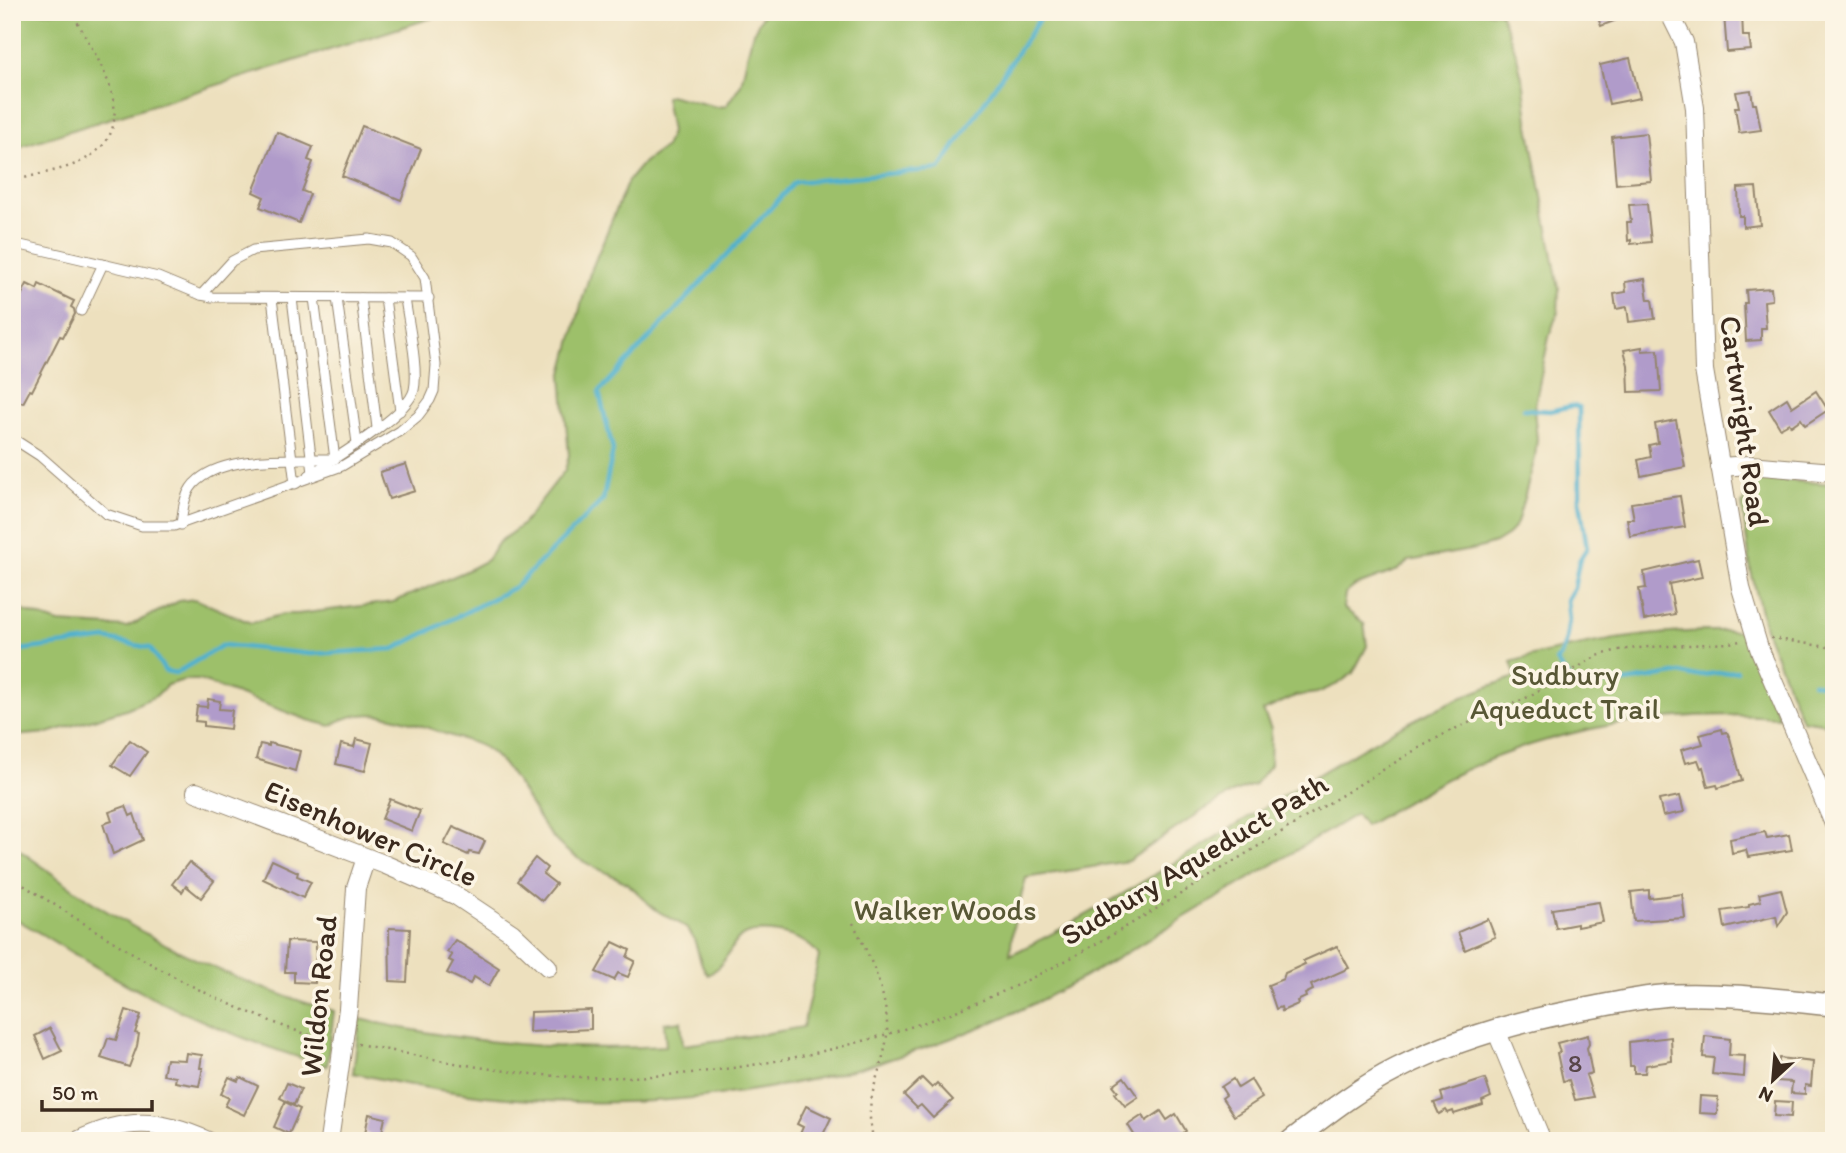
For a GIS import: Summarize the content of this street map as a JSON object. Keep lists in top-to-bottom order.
{
  "streets": {
    "street": ["Cartwright Road", "Eisenhower Circle", "Wildon Road"],
    "path": ["Sudbury Aqueduct Path"]
  },
  "crossings": [
    ["Cartwright Road", "Sudbury Aqueduct Path"],
    ["Eisenhower Circle", "Wildon Road"],
    ["Sudbury Aqueduct Path", "Wildon Road"]
  ],
  "parks": ["Sudbury Aqueduct Trail", "Walker Woods"],
  "house_numbers": ["8"],
  "scale_bar": "50 m",
  "north": "bottom left"
}
